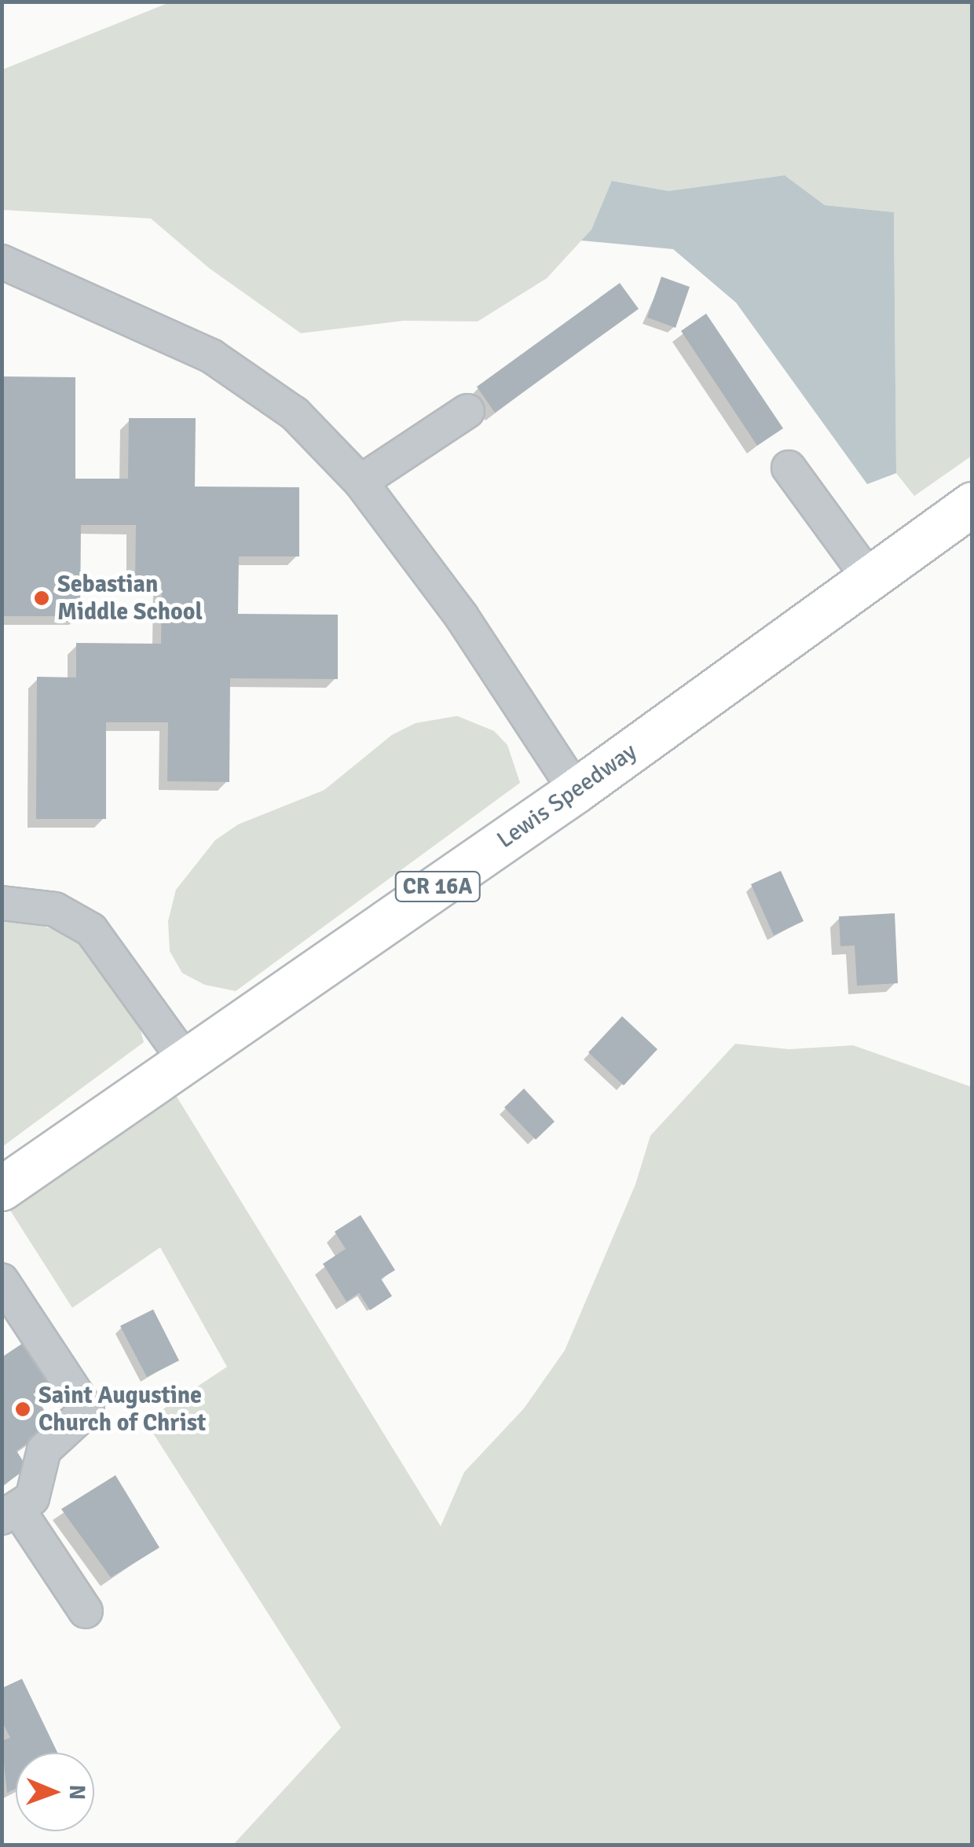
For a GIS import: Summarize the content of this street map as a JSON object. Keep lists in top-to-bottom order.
{
  "streets": {
    "main road": ["Lewis Speedway", "CR 16A"]
  },
  "places": ["Sebastian Middle School", "Saint Augustine Church of Christ"],
  "north": "right"
}
